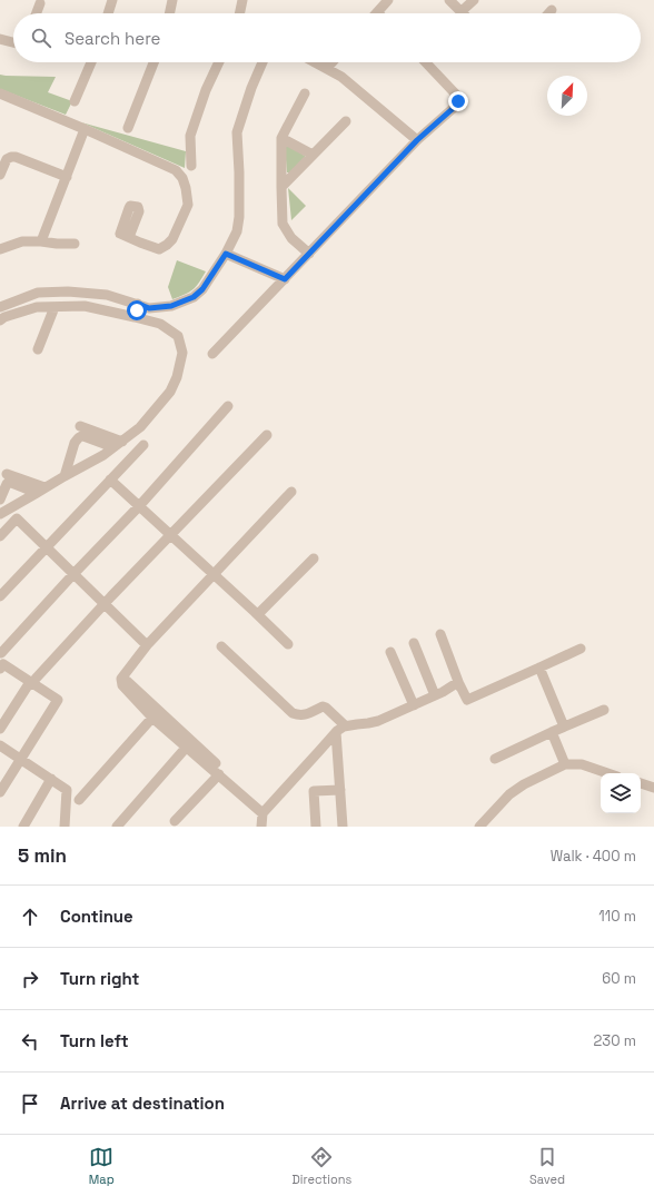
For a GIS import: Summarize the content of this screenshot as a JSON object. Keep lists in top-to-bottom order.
{
  "north": "top right",
  "page": {
    "search": "Search here",
    "heading": ["5 min", "Walk · 400 m"],
    "list": [
      ["Continue", "110 m"],
      ["Turn right", "60 m"],
      ["Turn left", "230 m"],
      "Arrive at destination"
    ],
    "nav": ["Map", "Directions", "Saved"]
  }
}
